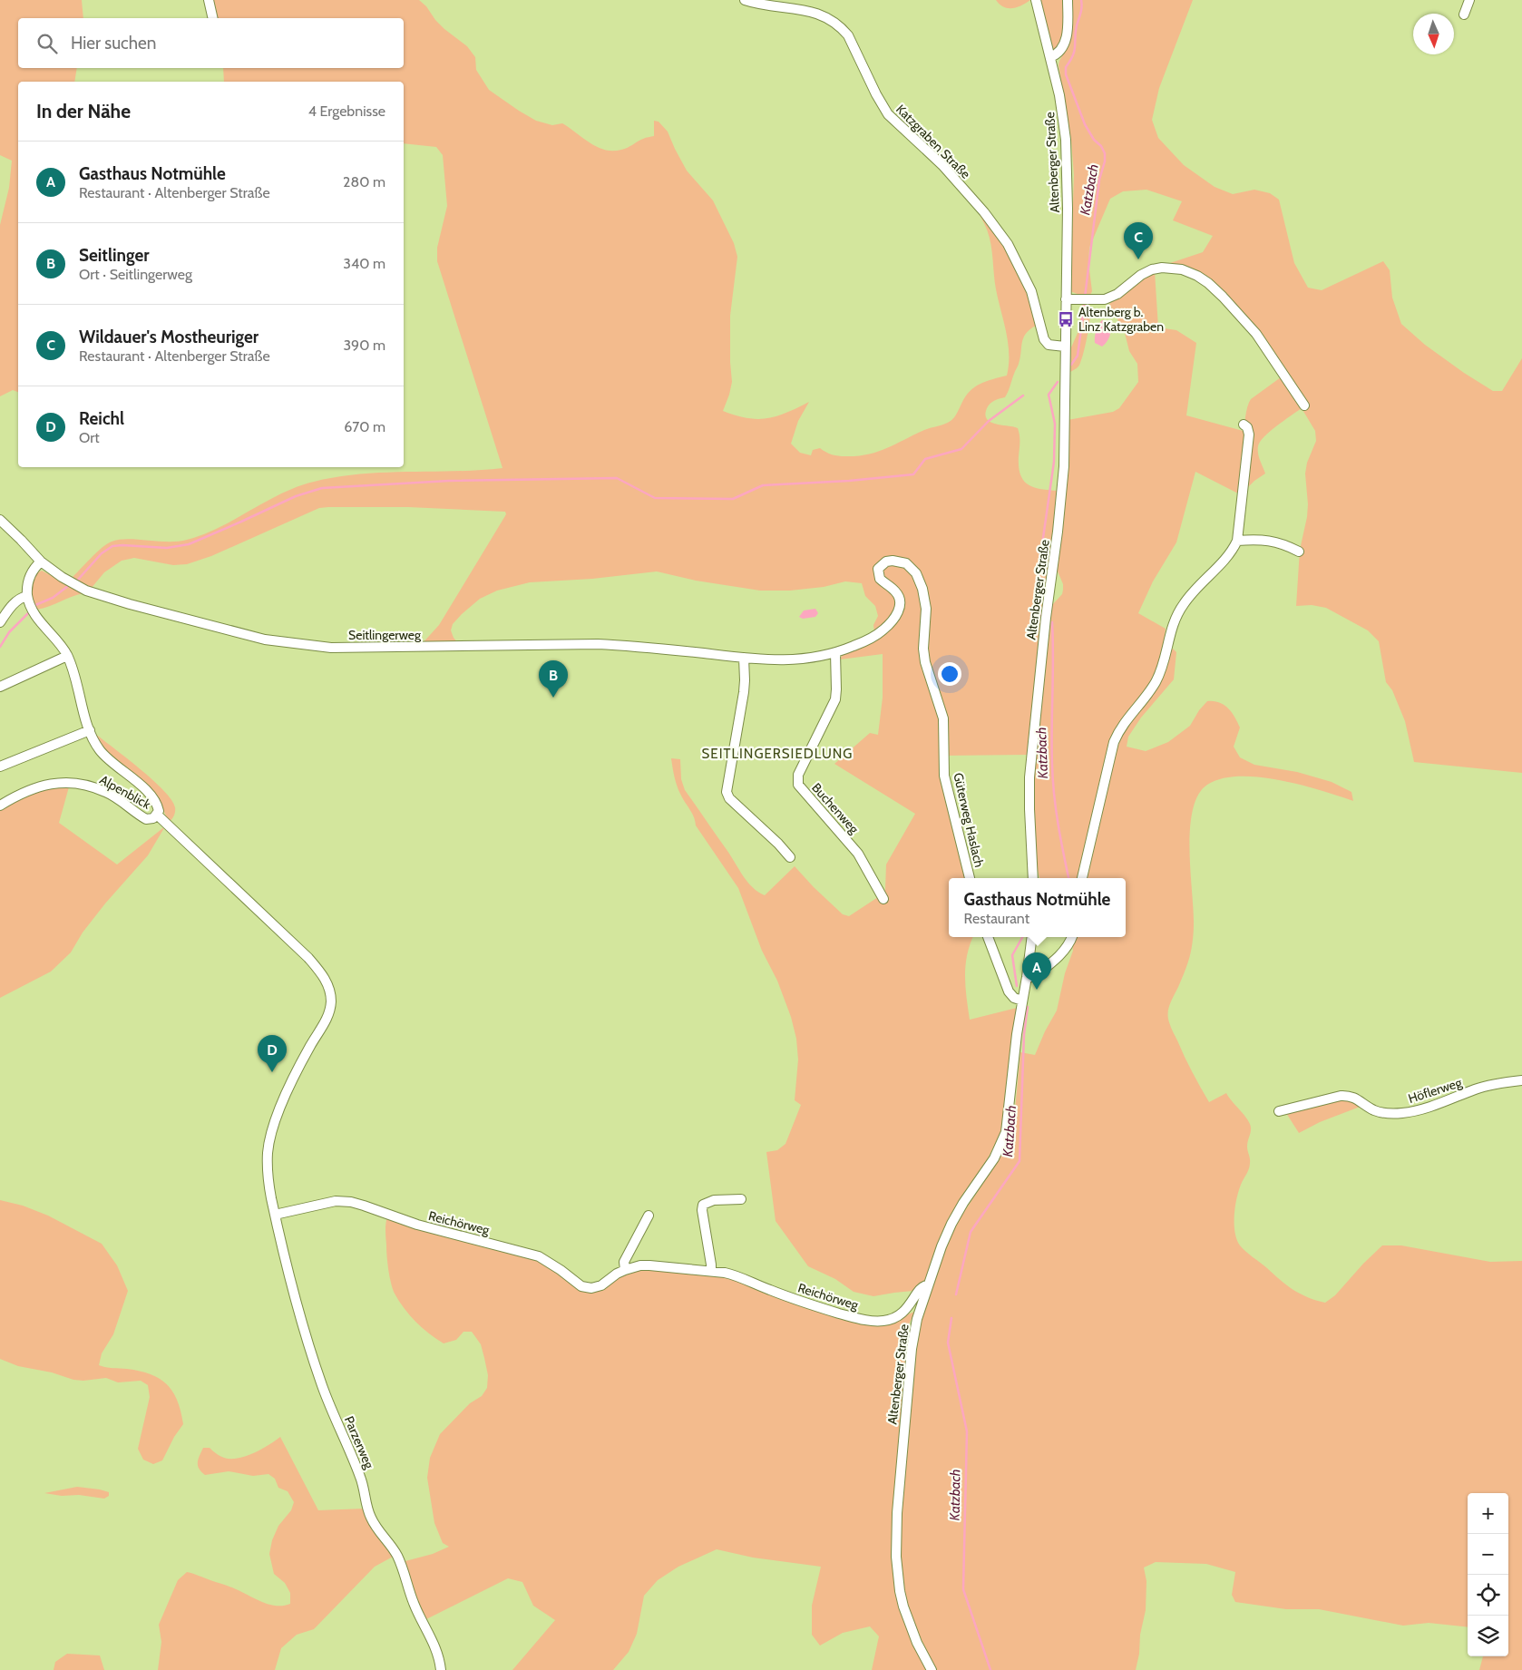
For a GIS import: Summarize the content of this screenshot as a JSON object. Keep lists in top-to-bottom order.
{
  "streets": {
    "street": [
      "Katzgraben Straße",
      "Altenberger Straße",
      "Seitlingerweg",
      "Alpenblick",
      "Buchenweg",
      "Güterweg Haslach",
      "Höflerweg",
      "Reichörweg",
      "Parzerweg"
    ]
  },
  "crossings": [
    ["Katzgraben Straße", "Altenberger Straße"],
    ["Altenberger Straße", "Reichörweg"],
    ["Seitlingerweg", "Güterweg Haslach"],
    ["Alpenblick", "Parzerweg"],
    ["Buchenweg", "Güterweg Haslach"],
    ["Reichörweg", "Parzerweg"]
  ],
  "districts": ["SEITLINGERSIEDLUNG"],
  "water": ["Katzbach"],
  "places": {
    "bus stop": ["Altenberg b. Linz Katzgraben"]
  },
  "north": "bottom",
  "page": {
    "search": "Hier suchen",
    "heading": ["In der Nähe", "4 Ergebnisse"],
    "list": [
      {
        "mark": "A",
        "name": "Gasthaus Notmühle",
        "note": "Restaurant · Altenberger Straße",
        "value": "280 m"
      },
      {
        "mark": "B",
        "name": "Seitlinger",
        "note": "Ort · Seitlingerweg",
        "value": "340 m"
      },
      {
        "mark": "C",
        "name": "Wildauer's Mostheuriger",
        "note": "Restaurant · Altenberger Straße",
        "value": "390 m"
      },
      {
        "mark": "D",
        "name": "Reichl",
        "note": "Ort",
        "value": "670 m"
      }
    ],
    "pins": [
      "C",
      "B",
      "A",
      "D"
    ],
    "popup": ["Gasthaus Notmühle", "Restaurant"],
    "map_buttons": ["+", "−"]
  }
}
